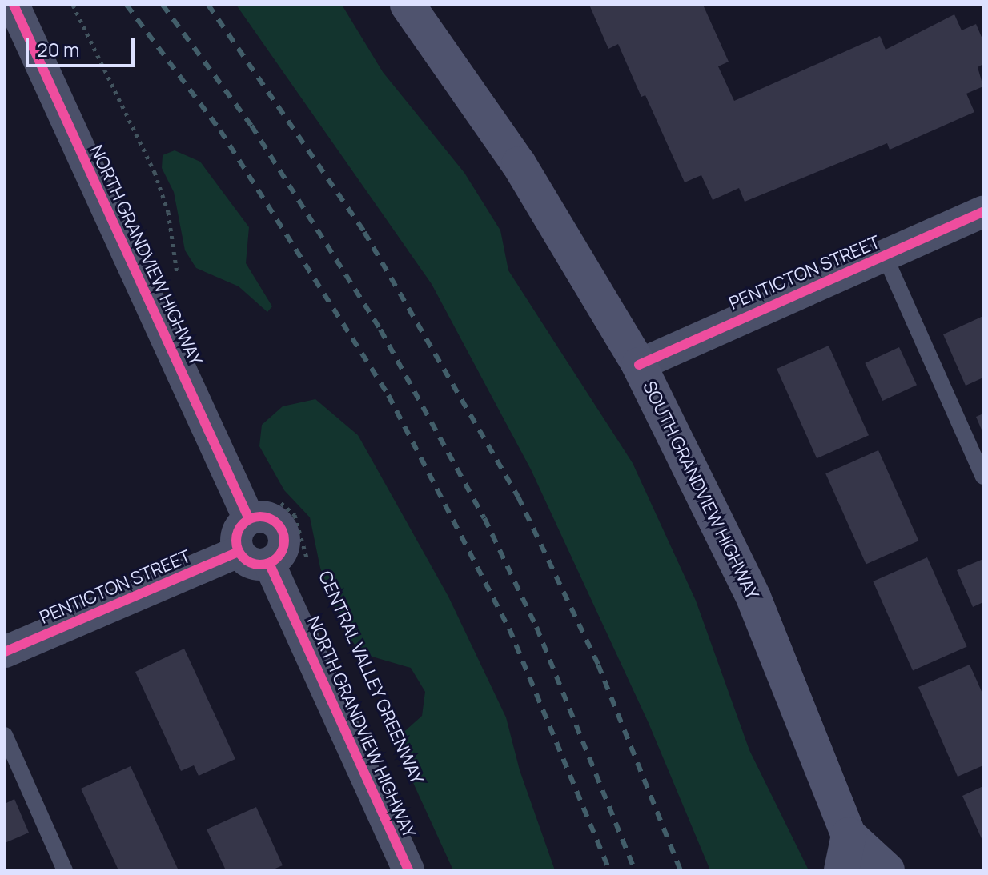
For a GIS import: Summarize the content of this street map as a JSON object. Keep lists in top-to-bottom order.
{
  "streets": {
    "main road": ["SOUTH GRANDVIEW HIGHWAY"],
    "street": ["NORTH GRANDVIEW HIGHWAY", "PENTICTON STREET"],
    "path": ["CENTRAL VALLEY GREENWAY"]
  },
  "crossings": [
    ["NORTH GRANDVIEW HIGHWAY", "PENTICTON STREET"],
    ["PENTICTON STREET", "SOUTH GRANDVIEW HIGHWAY"]
  ],
  "scale_bar": "20 m"
}
